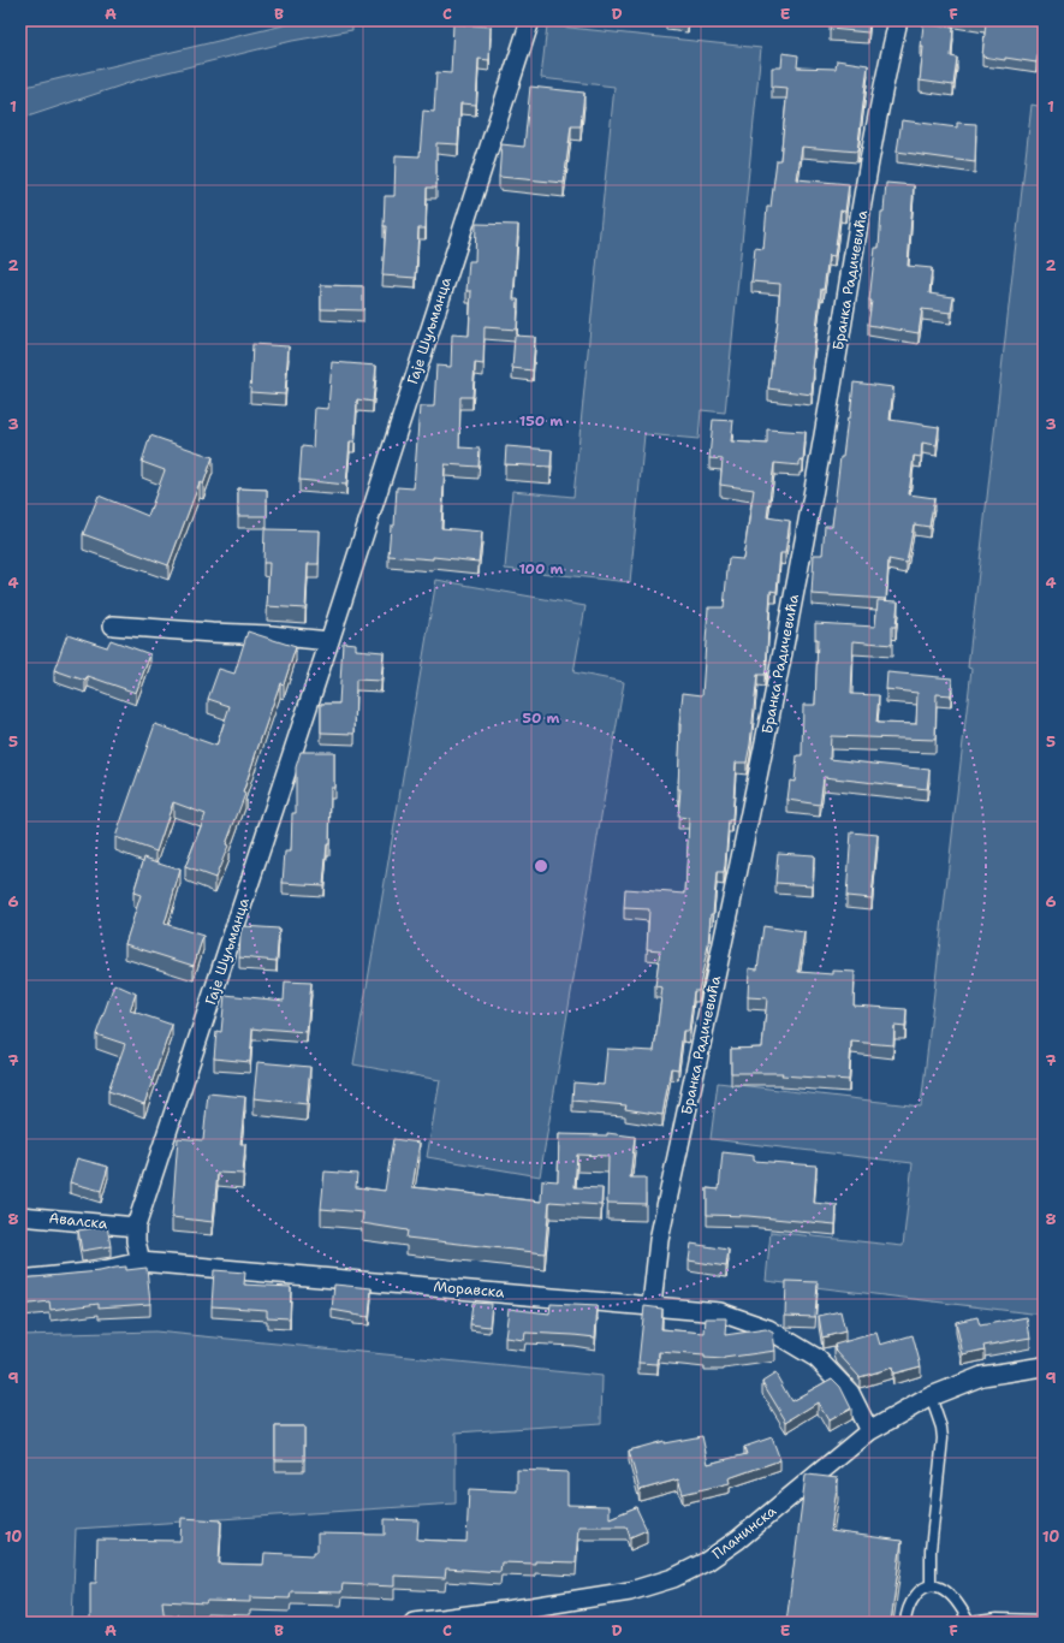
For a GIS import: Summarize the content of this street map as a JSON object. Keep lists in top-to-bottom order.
{
  "streets": {
    "street": [
      "Бранка Радичевића",
      "Гаје Шуљманца",
      "Авалска",
      "Моравска",
      "Планинска"
    ]
  },
  "crossings": [
    ["Бранка Радичевића", "Моравска"],
    ["Гаје Шуљманца", "Авалска"],
    ["Гаје Шуљманца", "Моравска"],
    ["Моравска", "Планинска"]
  ],
  "grid": {
    "columns": [
      "A",
      "B",
      "C",
      "D",
      "E",
      "F"
    ],
    "rows": [
      "1",
      "2",
      "3",
      "4",
      "5",
      "6",
      "7",
      "8",
      "9",
      "10"
    ]
  },
  "rings": ["150 m", "100 m", "50 m"]
}
